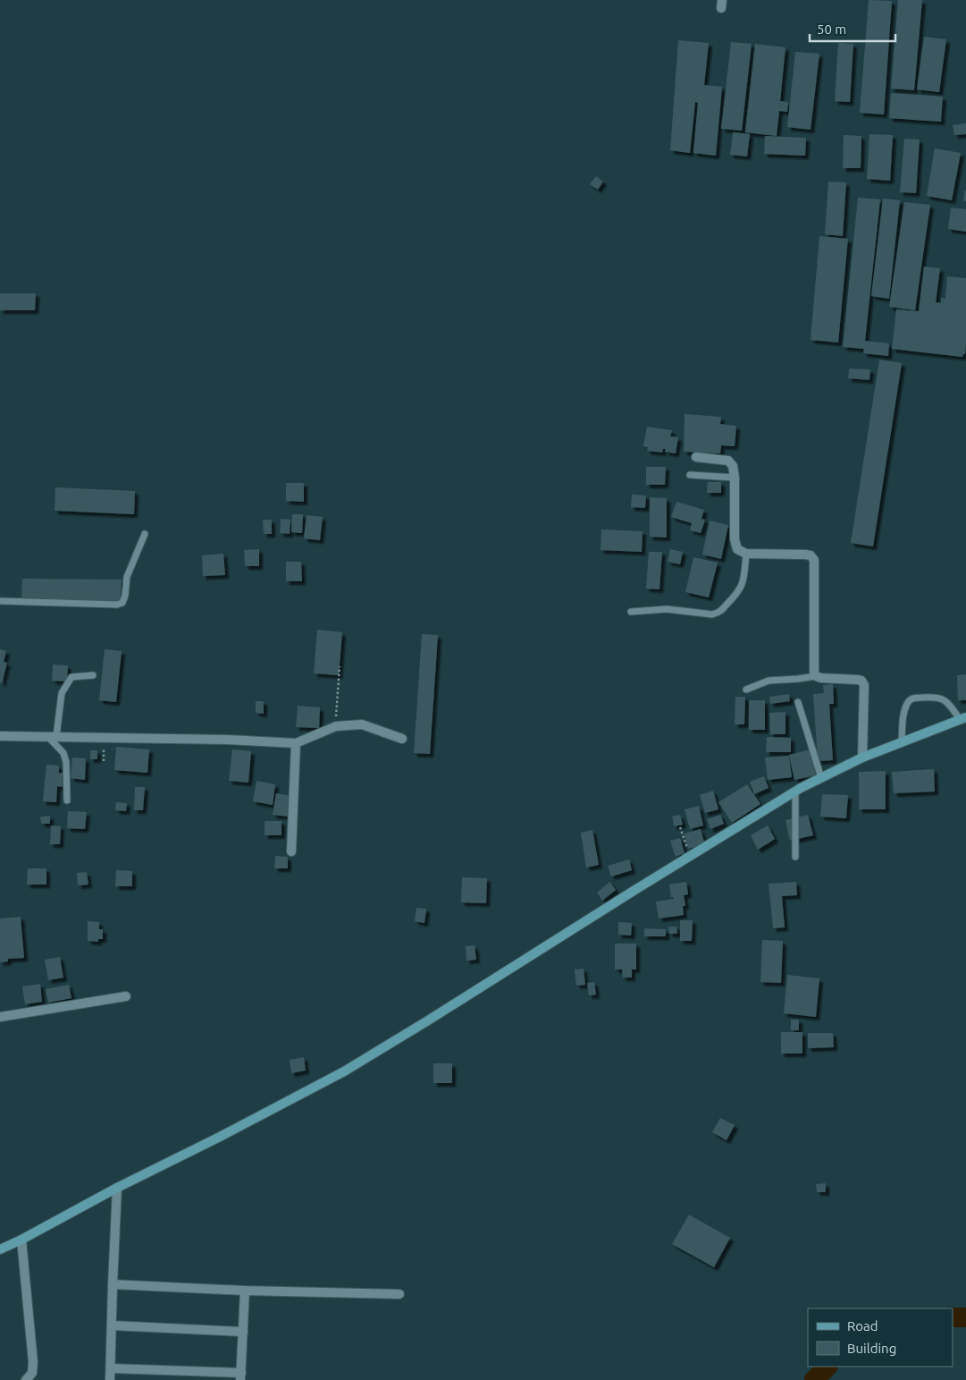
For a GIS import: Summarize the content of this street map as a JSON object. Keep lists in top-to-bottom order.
{
  "legend": ["Road", "Building"],
  "scale_bar": "50 m"
}
